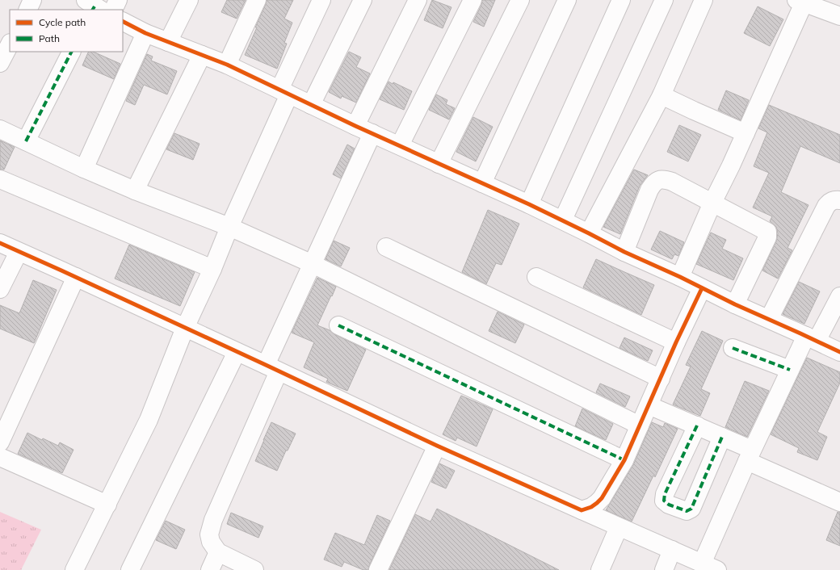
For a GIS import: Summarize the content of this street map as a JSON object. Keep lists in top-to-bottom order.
{
  "legend": ["Cycle path", "Path"]
}
